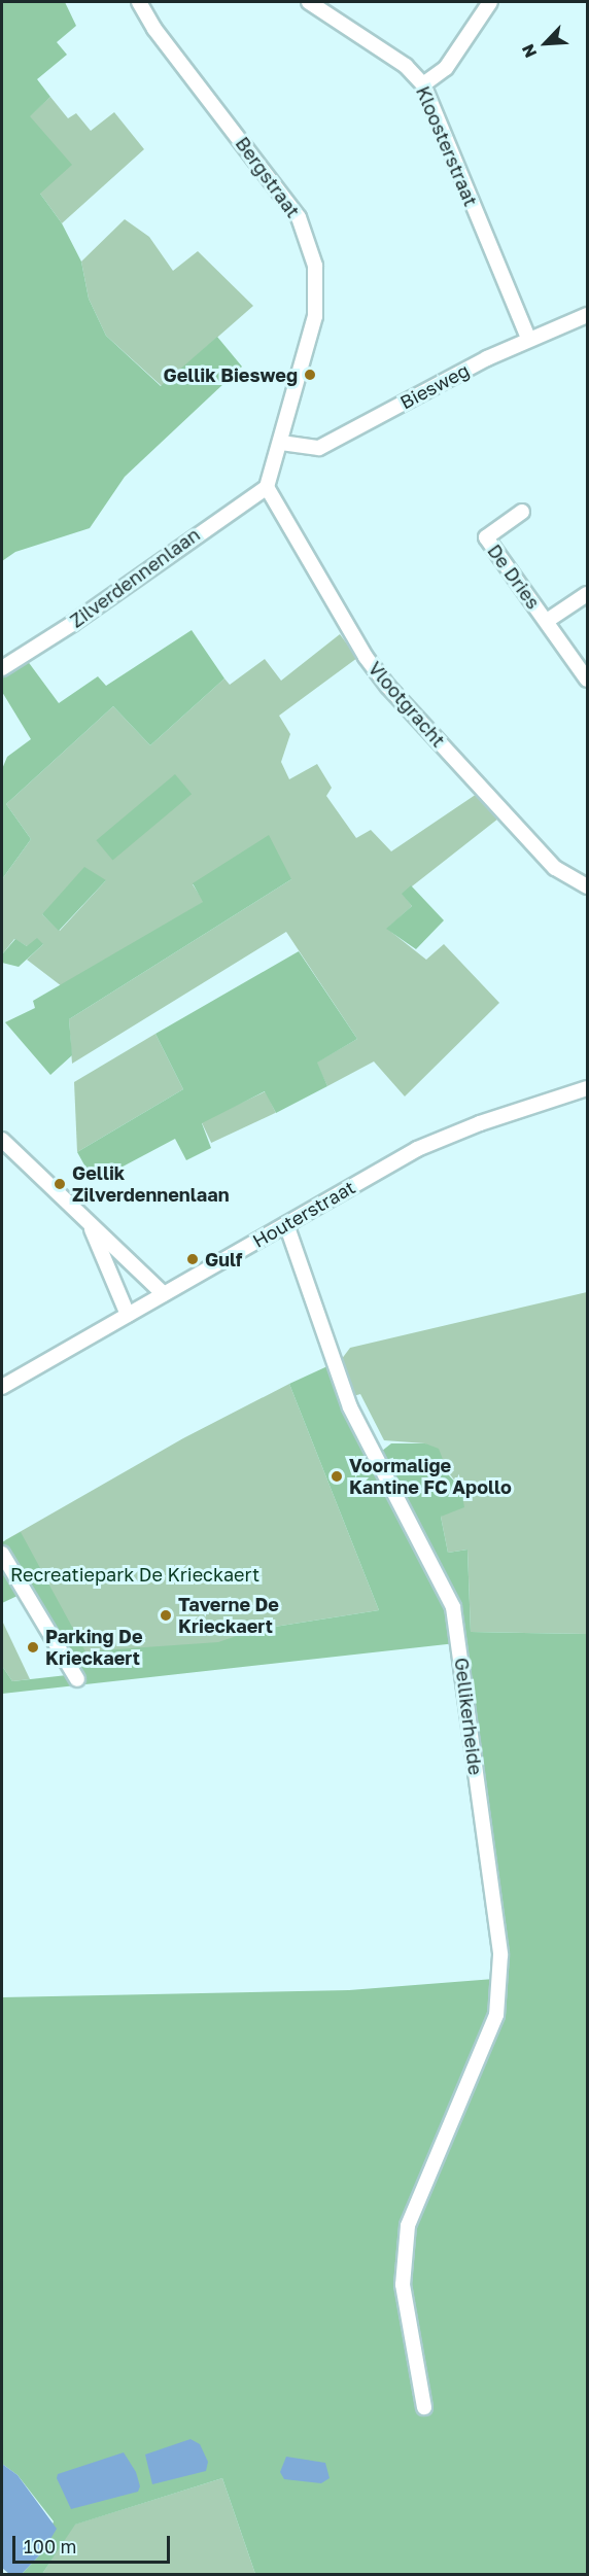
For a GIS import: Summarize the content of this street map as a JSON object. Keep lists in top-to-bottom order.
{
  "streets": {
    "street": [
      "Kloosterstraat",
      "Bergstraat",
      "Biesweg",
      "De Dries",
      "Zilverdennenlaan",
      "Vlootgracht",
      "Houterstraat",
      "Gellikerheide"
    ]
  },
  "crossings": [
    ["Kloosterstraat", "Biesweg"],
    ["Bergstraat", "Biesweg"],
    ["Bergstraat", "Zilverdennenlaan"],
    ["Bergstraat", "Vlootgracht"],
    ["Zilverdennenlaan", "Vlootgracht"],
    ["Houterstraat", "Gellikerheide"]
  ],
  "parks": ["Recreatiepark De Krieckaert"],
  "places": [
    "Gellik Biesweg",
    "Gellik Zilverdennenlaan",
    "Gulf",
    "Voormalige Kantine FC Apollo",
    "Taverne De Krieckaert",
    "Parking De Krieckaert"
  ],
  "scale_bar": "100 m",
  "north": "bottom left"
}
